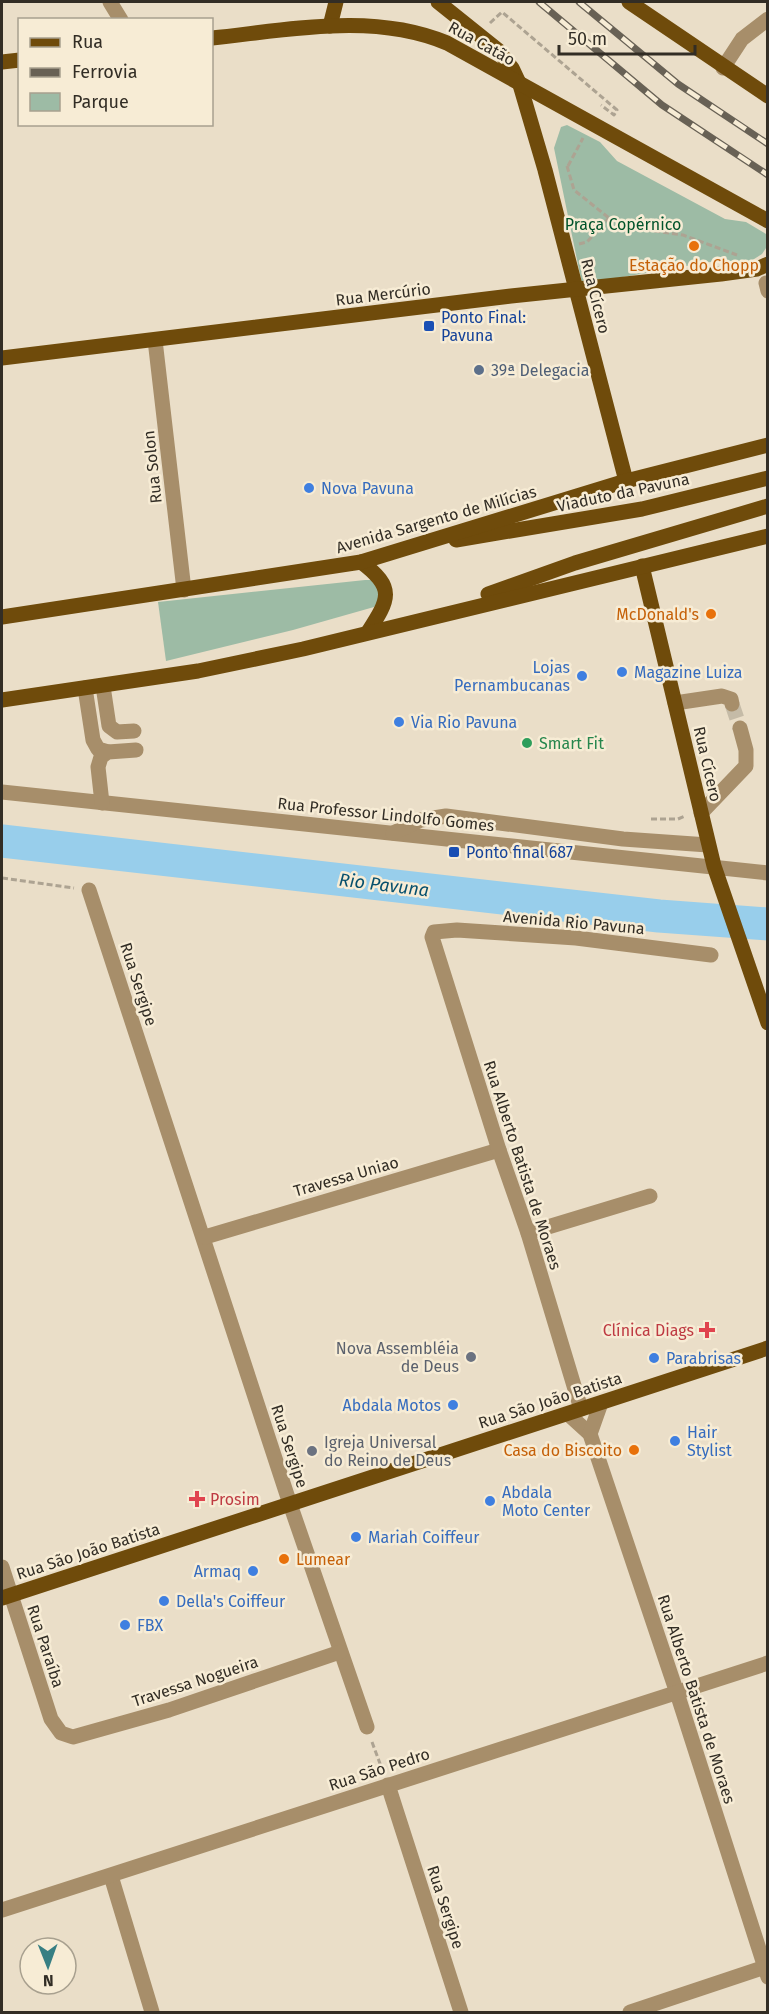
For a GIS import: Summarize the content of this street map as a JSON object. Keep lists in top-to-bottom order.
{
  "streets": {
    "main road": [
      "Rua Catão",
      "Rua Mercúrio",
      "Rua Cícero",
      "Viaduto da Pavuna",
      "Avenida Sargento de Milícias",
      "Rua São João Batista"
    ],
    "street": [
      "Rua Solon",
      "Rua Professor Lindolfo Gomes",
      "Avenida Rio Pavuna",
      "Rua Sergipe",
      "Rua Alberto Batista de Moraes",
      "Travessa Uniao",
      "Rua Paraíba",
      "Travessa Nogueira",
      "Rua São Pedro"
    ]
  },
  "crossings": [
    ["Rua Catão", "Rua Cícero"],
    ["Rua Mercúrio", "Rua Cícero"],
    ["Rua Mercúrio", "Rua Solon"],
    ["Rua Cícero", "Avenida Sargento de Milícias"],
    ["Rua Cícero", "Rua Professor Lindolfo Gomes"],
    ["Rua Solon", "Avenida Sargento de Milícias"],
    ["Viaduto da Pavuna", "Avenida Sargento de Milícias"],
    ["Avenida Rio Pavuna", "Rua Alberto Batista de Moraes"],
    ["Rua Sergipe", "Travessa Uniao"],
    ["Rua Sergipe", "Rua São João Batista"],
    ["Rua Sergipe", "Travessa Nogueira"],
    ["Rua Sergipe", "Rua São Pedro"],
    ["Rua Alberto Batista de Moraes", "Travessa Uniao"],
    ["Rua Alberto Batista de Moraes", "Rua São João Batista"],
    ["Rua Alberto Batista de Moraes", "Rua São Pedro"],
    ["Rua São João Batista", "Rua Paraíba"],
    ["Rua Paraíba", "Travessa Nogueira"]
  ],
  "water": ["Rio Pavuna"],
  "parks": ["Praça Copérnico"],
  "places": {
    "other": [
      "Estação do Chopp",
      "39ª Delegacia",
      "Nova Pavuna",
      "McDonald's",
      "Magazine Luiza",
      "Lojas Pernambucanas",
      "Via Rio Pavuna",
      "Smart Fit",
      "Nova Assembléia de Deus",
      "Parabrisas",
      "Abdala Motos",
      "Hair Stylist",
      "Casa do Biscoito",
      "Igreja Universal do Reino de Deus",
      "Abdala Moto Center",
      "Mariah Coiffeur",
      "Lumear",
      "Armaq",
      "Della's Coiffeur",
      "FBX"
    ],
    "transit": ["Ponto Final: Pavuna", "Ponto final 687"],
    "health": ["Clínica Diags", "Prosim"]
  },
  "legend": ["Rua", "Ferrovia", "Parque"],
  "scale_bar": "50 m",
  "north": "bottom"
}
